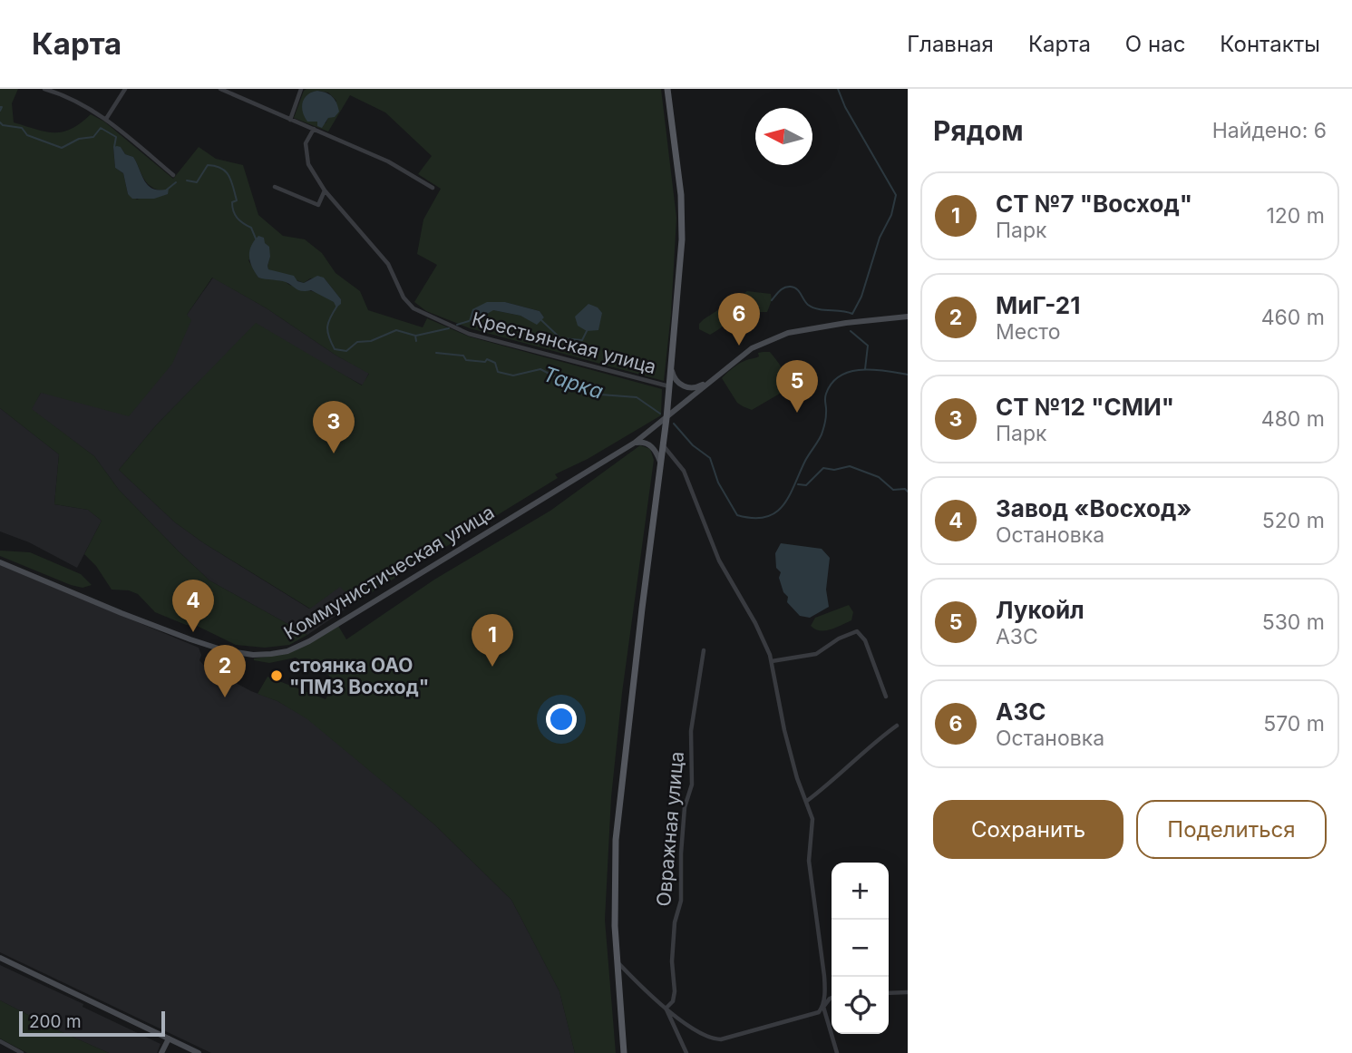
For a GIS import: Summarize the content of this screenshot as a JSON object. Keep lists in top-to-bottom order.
{
  "streets": {
    "main road": ["Коммунистическая улица"],
    "street": ["Крестьянская улица", "Овражная улица"]
  },
  "water": ["Тарка"],
  "places": ["стоянка ОАО \"ПМЗ Восход\""],
  "scale_bar": "200 m",
  "north": "left",
  "page": {
    "header": "Карта",
    "nav": [
      "Главная",
      "Карта",
      "О нас",
      "Контакты"
    ],
    "heading": ["Рядом", "Найдено: 6"],
    "list": [
      {
        "mark": "1",
        "name": "СТ №7 \"Восход\"",
        "note": "Парк",
        "value": "120 m"
      },
      {
        "mark": "2",
        "name": "МиГ-21",
        "note": "Место",
        "value": "460 m"
      },
      {
        "mark": "3",
        "name": "СТ №12 \"СМИ\"",
        "note": "Парк",
        "value": "480 m"
      },
      {
        "mark": "4",
        "name": "Завод «Восход»",
        "note": "Остановка",
        "value": "520 m"
      },
      {
        "mark": "5",
        "name": "Лукойл",
        "note": "АЗС",
        "value": "530 m"
      },
      {
        "mark": "6",
        "name": "АЗС",
        "note": "Остановка",
        "value": "570 m"
      }
    ],
    "pins": [
      "6",
      "5",
      "3",
      "4",
      "1",
      "2"
    ],
    "buttons": ["Сохранить", "Поделиться"],
    "map_buttons": ["+", "−"],
    "scale": "200 m"
  }
}
